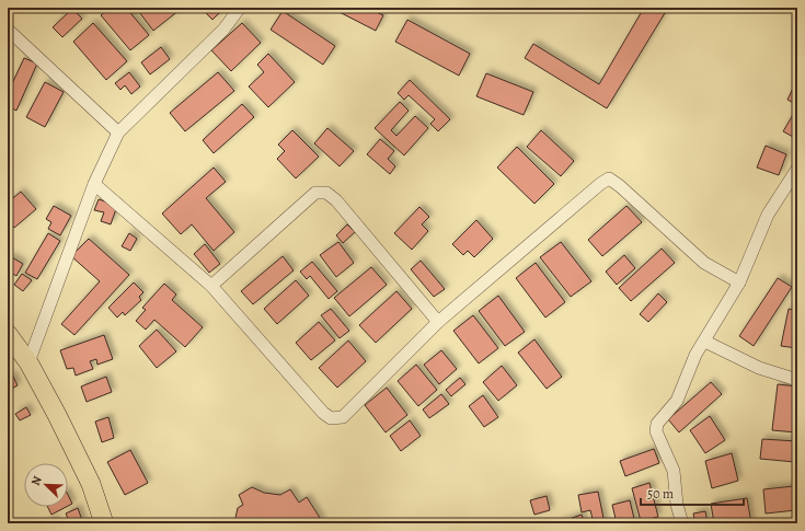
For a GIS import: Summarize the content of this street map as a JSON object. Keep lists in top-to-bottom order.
{
  "scale_bar": "50 m",
  "north": "top left"
}
